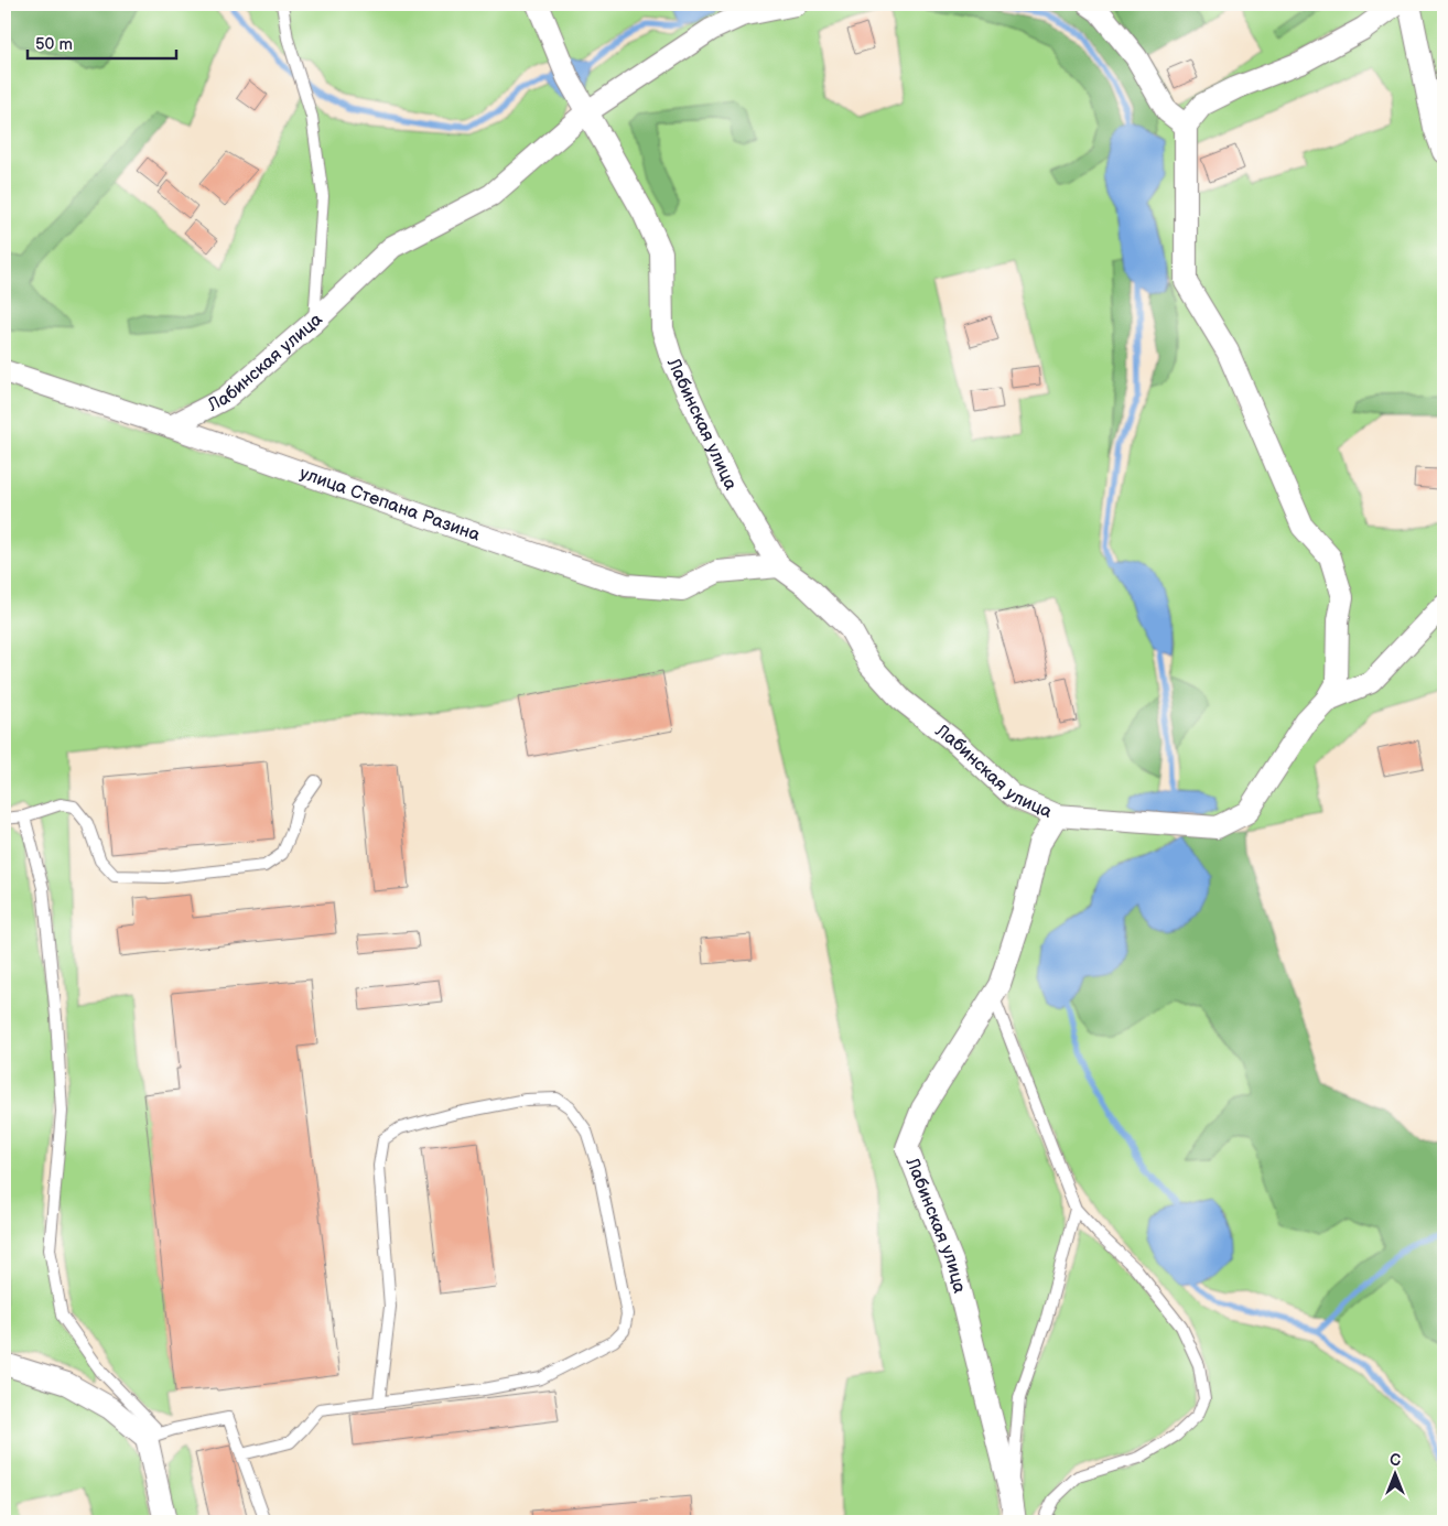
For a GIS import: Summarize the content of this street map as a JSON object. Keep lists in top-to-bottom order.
{
  "streets": {
    "street": ["Лабинская улица", "улица Степана Разина"]
  },
  "crossings": [
    ["Лабинская улица", "улица Степана Разина"]
  ],
  "scale_bar": "50 m",
  "north": "top"
}
